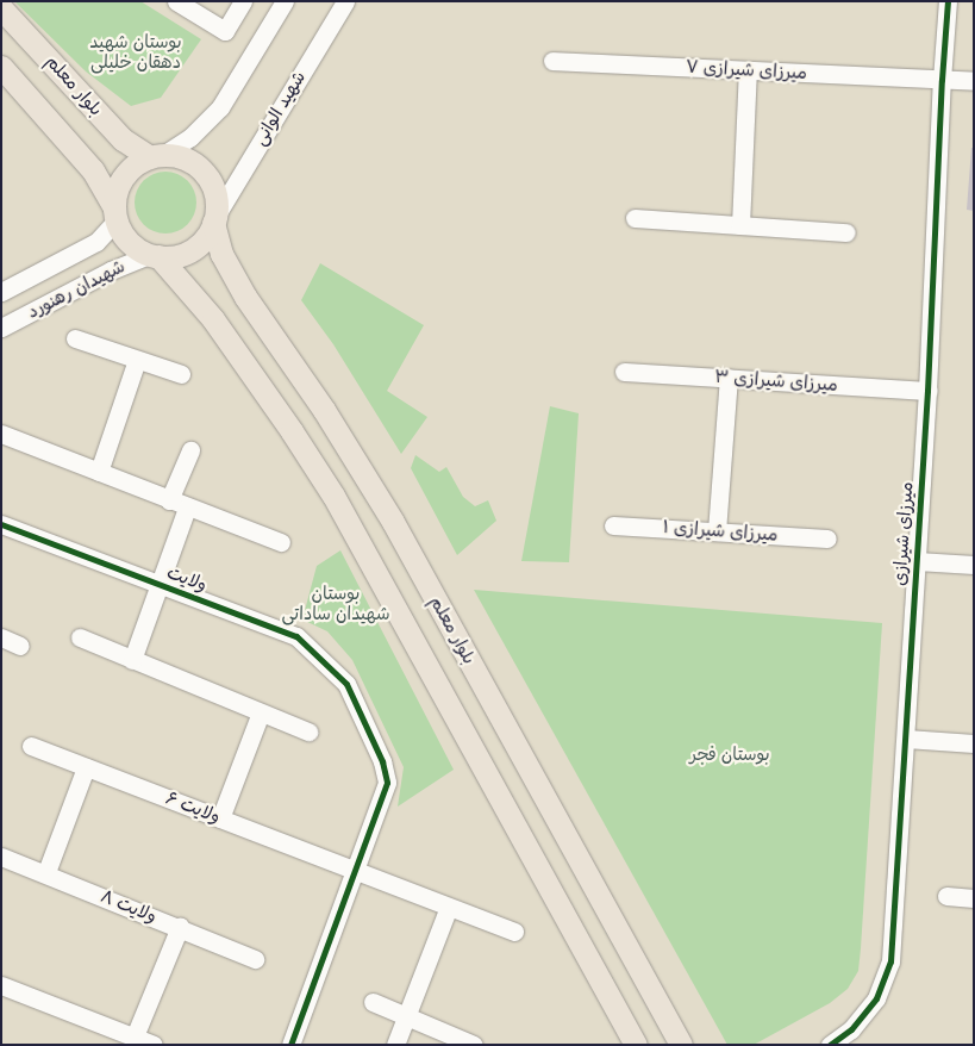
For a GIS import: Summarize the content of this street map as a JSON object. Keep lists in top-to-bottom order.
{
  "streets": {
    "main road": ["بلوار معلم"],
    "street": [
      "میرزای شیرازی ۷",
      "شهید الوانی",
      "شهیدان رهنورد",
      "میرزای شیرازی ۳",
      "میرزای شیرازی ۱",
      "میرزای شیرازی",
      "ولایت",
      "ولایت ۶",
      "ولایت ۸"
    ]
  },
  "crossings": [
    ["میرزای شیرازی ۷", "میرزای شیرازی"],
    ["بلوار معلم", "شهید الوانی"],
    ["بلوار معلم", "شهیدان رهنورد"],
    ["شهید الوانی", "شهیدان رهنورد"],
    ["میرزای شیرازی ۳", "میرزای شیرازی"],
    ["ولایت", "ولایت ۶"]
  ],
  "parks": ["بوستان شهید دهقان خلیلی", "بوستان شهیدان ساداتی", "بوستان فجر"]
}
